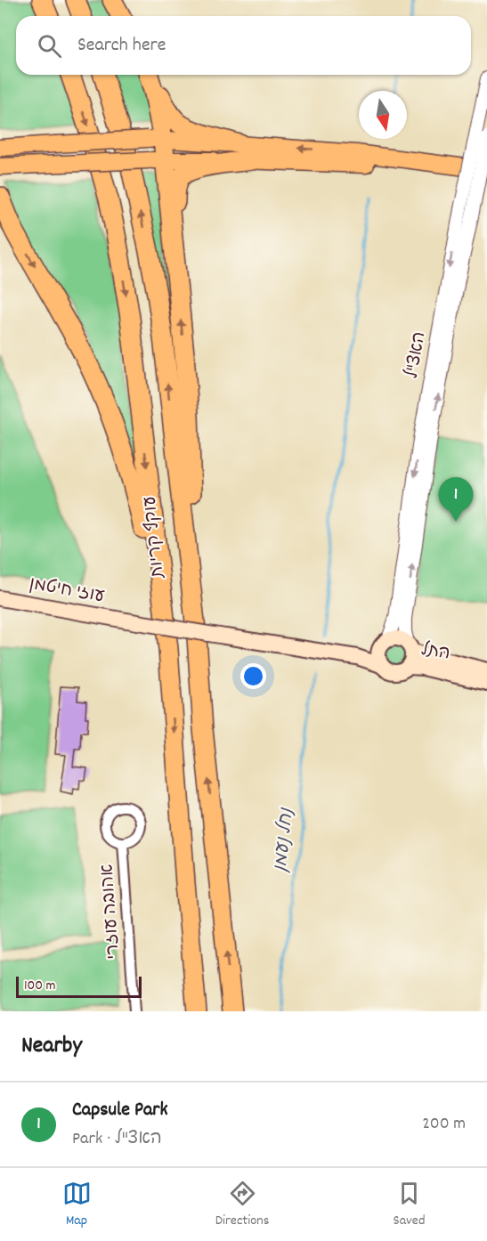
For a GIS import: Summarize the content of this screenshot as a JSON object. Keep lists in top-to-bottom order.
{
  "streets": {
    "highway": ["עוקף קריות"],
    "main road": ["עוזי חיטמן", "התל"],
    "street": ["האצ\"ל", "אהובה עוזרי"]
  },
  "crossings": [
    ["האצ\"ל", "התל"]
  ],
  "water": ["נחל נעמן"],
  "scale_bar": "100 m",
  "north": "bottom",
  "page": {
    "search": "Search here",
    "pins": "1",
    "scale": "100 m",
    "heading": "Nearby",
    "list": [
      {
        "mark": "1",
        "name": "Capsule Park",
        "note": "Park · האצ\"ל",
        "value": "200 m"
      }
    ],
    "nav": ["Map", "Directions", "Saved"]
  }
}
